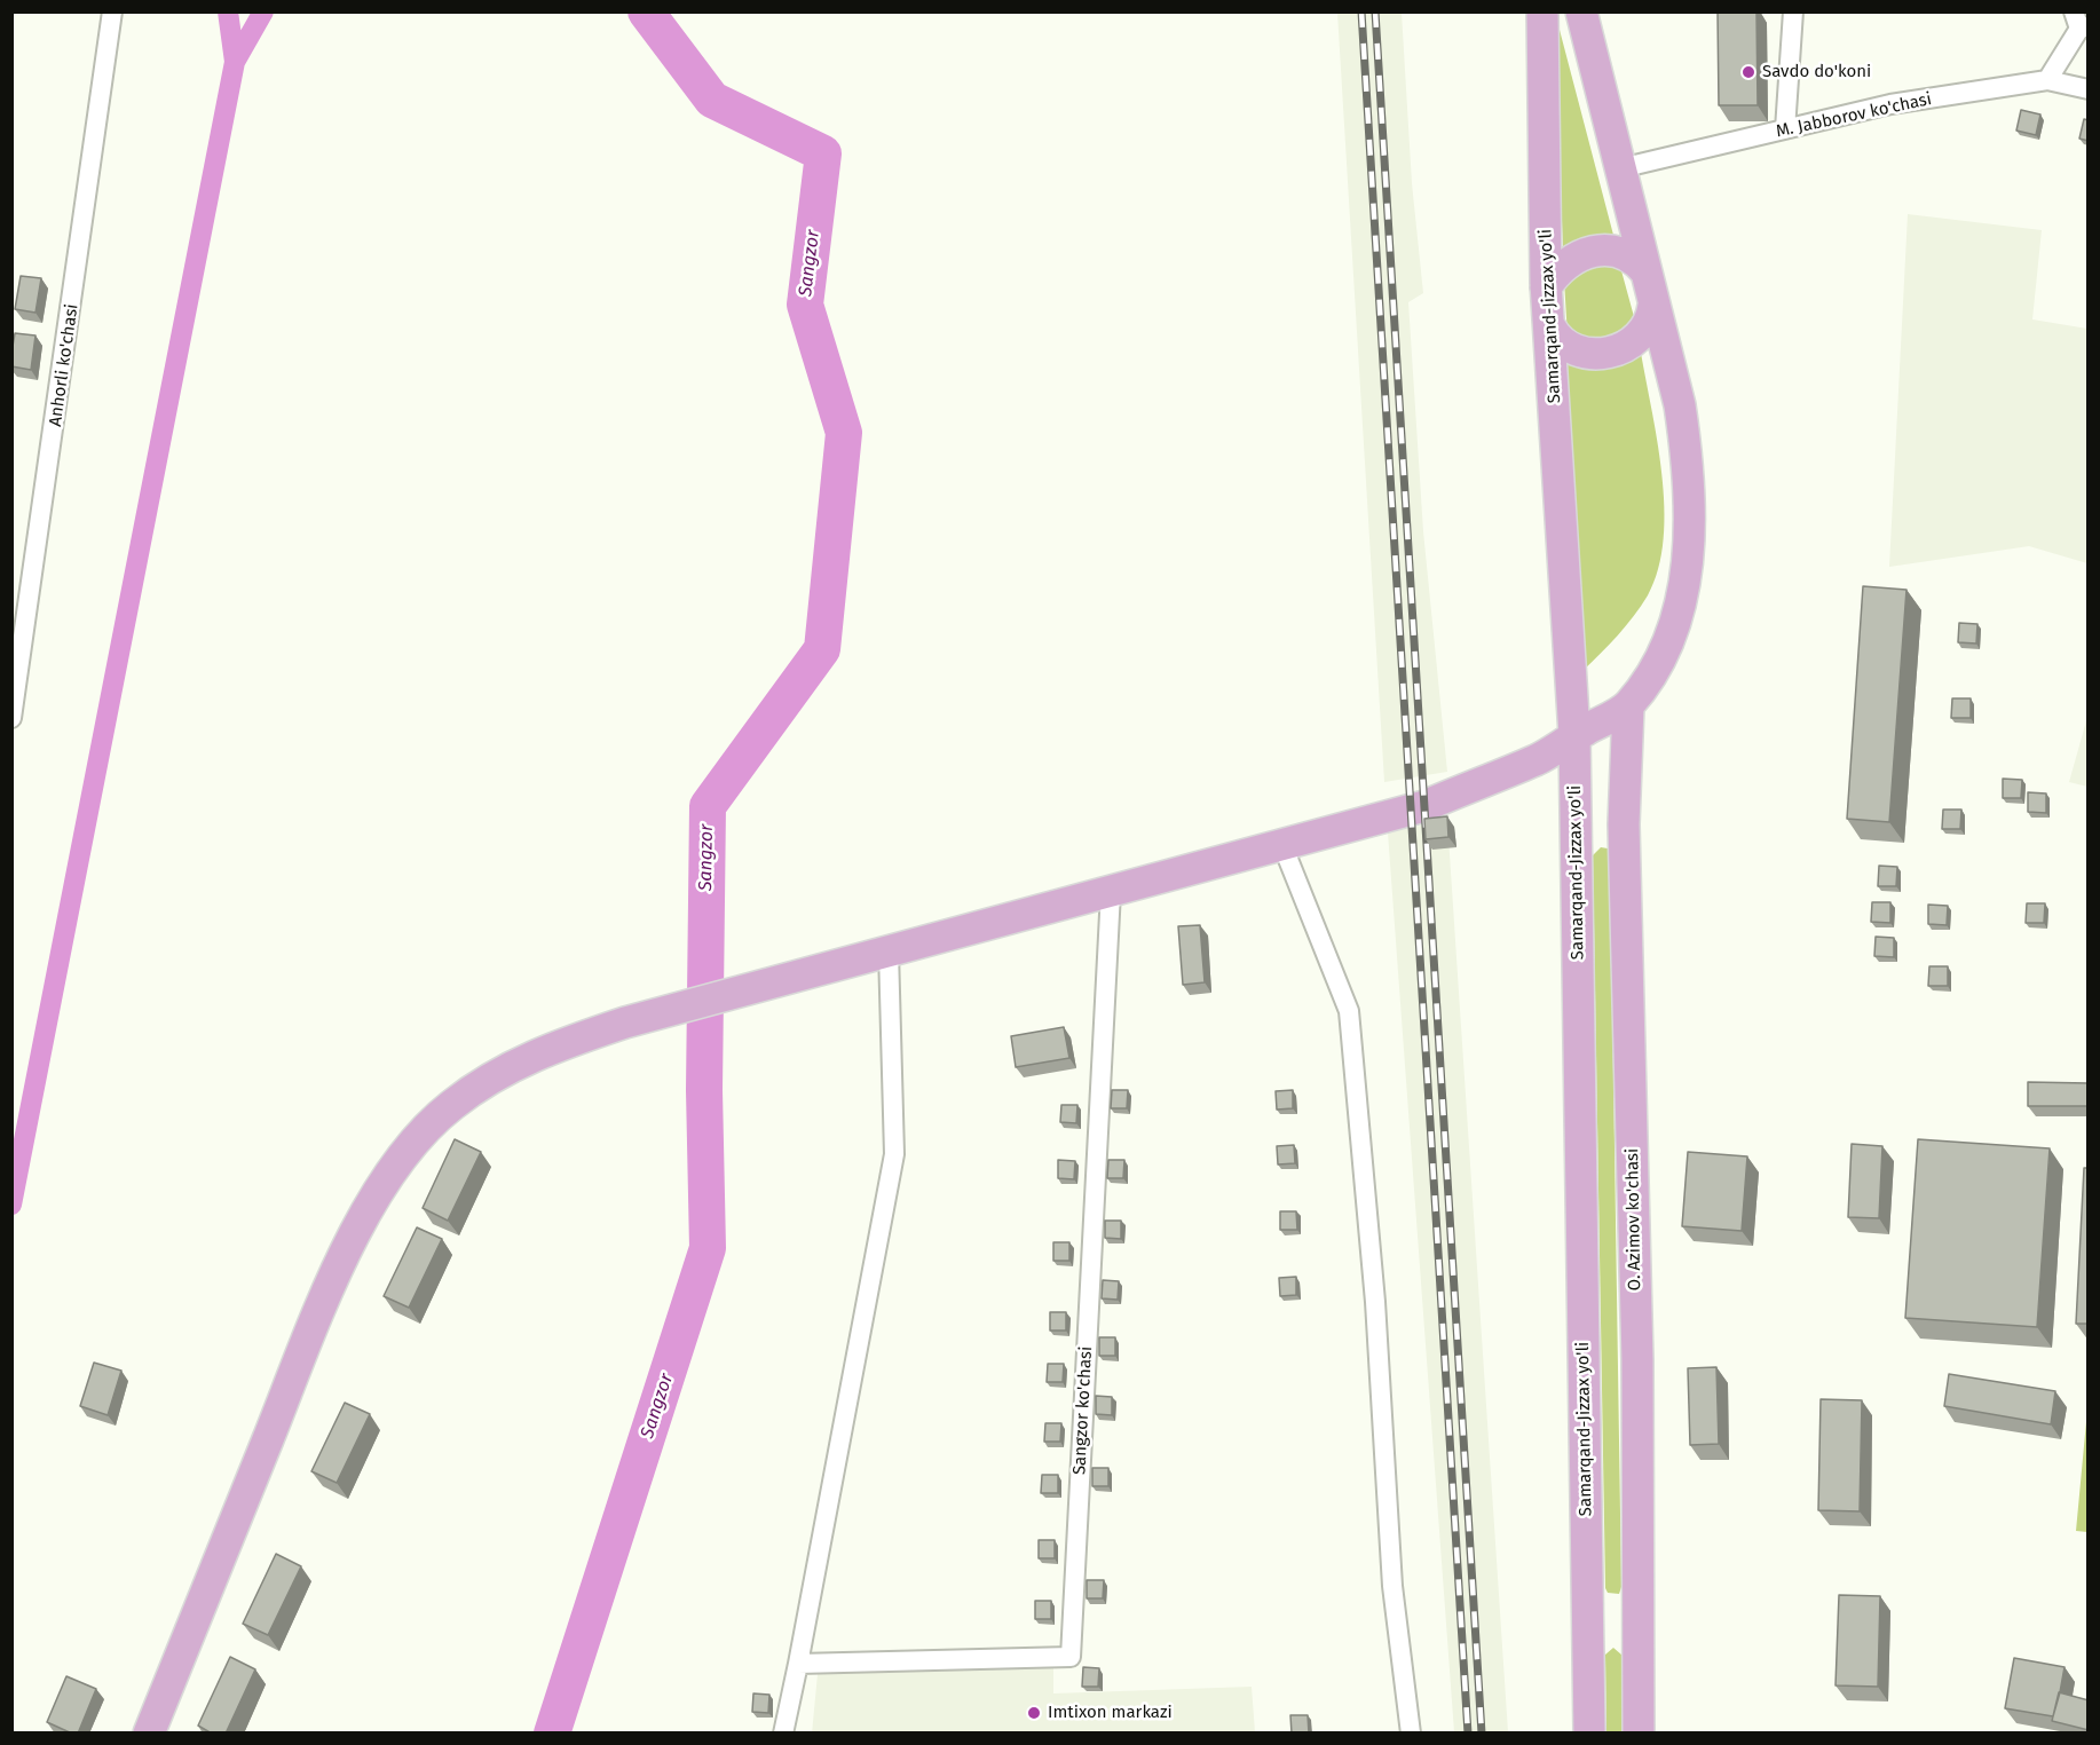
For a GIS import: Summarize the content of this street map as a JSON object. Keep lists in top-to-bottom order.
{
  "streets": {
    "main road": ["Samarqand-Jizzax yo'li", "O. Azimov ko'chasi"],
    "street": ["M. Jabborov ko'chasi", "Anhorli ko'chasi", "Sangzor ko'chasi"]
  },
  "water": ["Sangzor"],
  "places": ["Savdo do'koni", "Imtixon markazi"]
}
